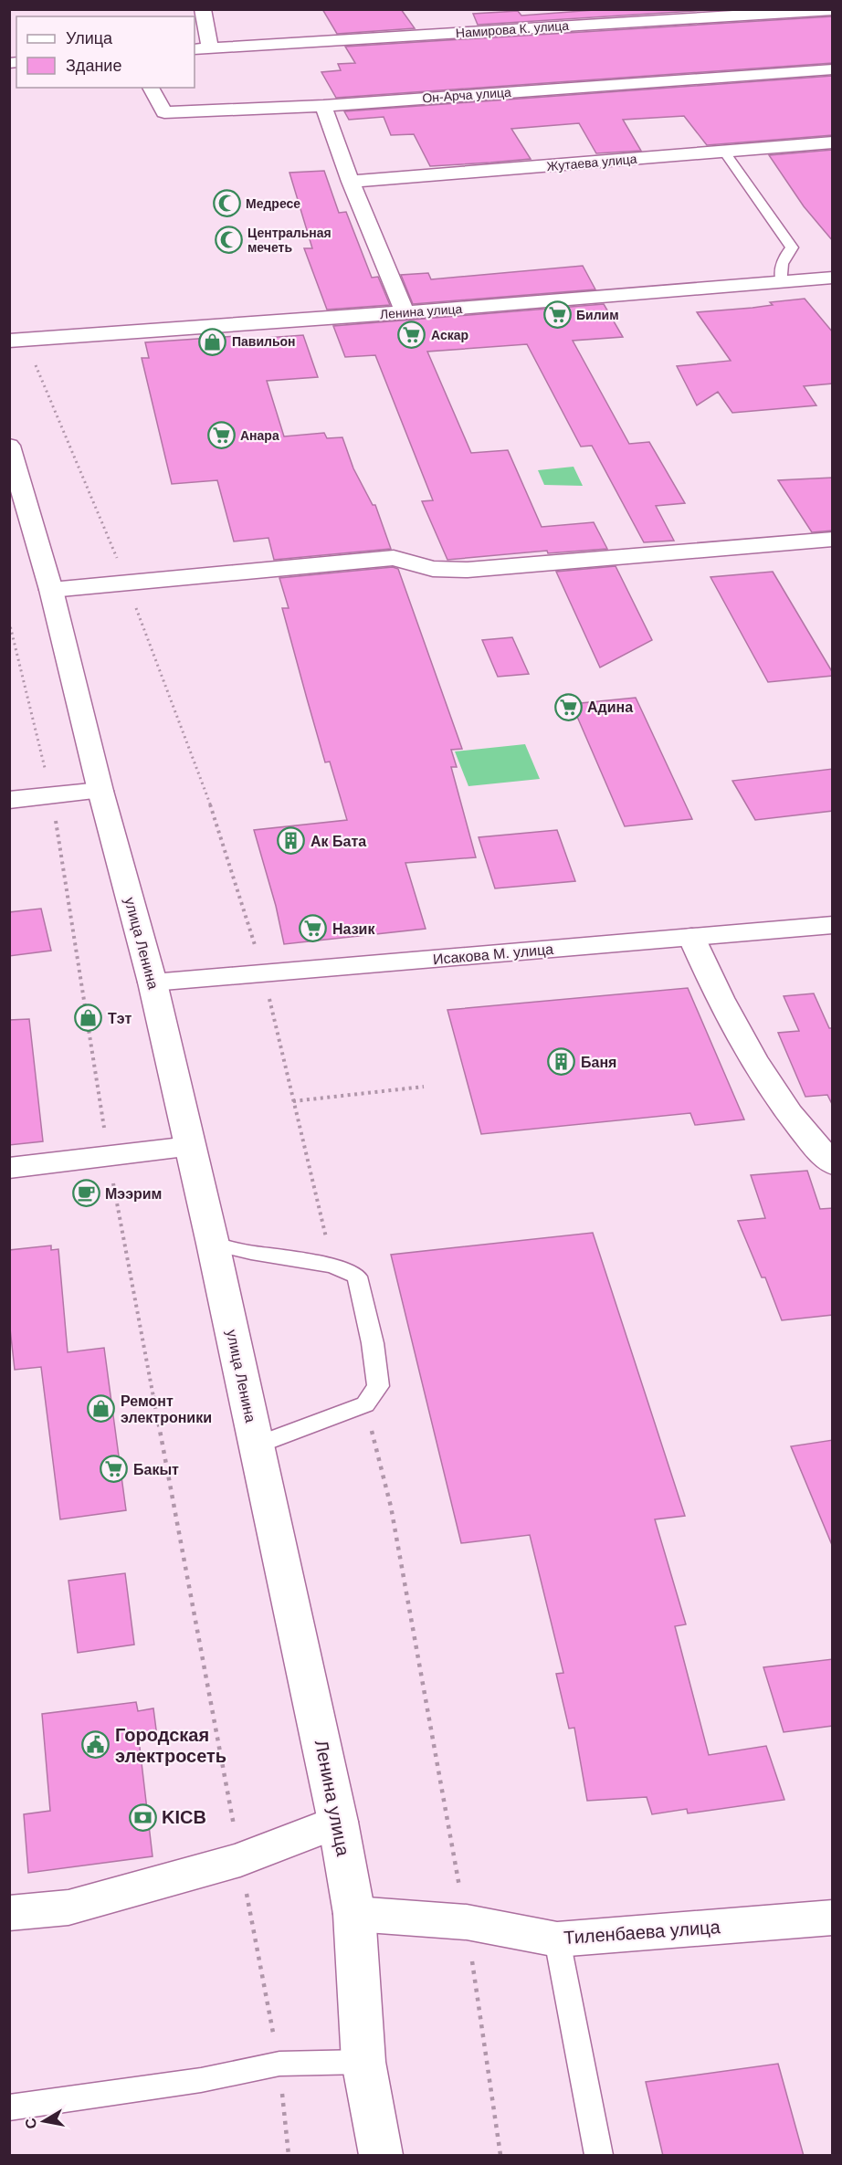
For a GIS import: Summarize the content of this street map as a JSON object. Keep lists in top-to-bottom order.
{
  "streets": {
    "street": [
      "Намирова К. улица",
      "Он-Арча улица",
      "Жутаева улица",
      "Ленина улица",
      "улица Ленина",
      "Исакова М. улица",
      "Тиленбаева улица"
    ]
  },
  "crossings": [
    ["Ленина улица", "улица Ленина"],
    ["Ленина улица", "Тиленбаева улица"],
    ["улица Ленина", "Исакова М. улица"]
  ],
  "places": {
    "mosque": ["Медресе", "Центральная мечеть"],
    "supermarket": [
      "Билим",
      "Аскар",
      "Анара",
      "Адина",
      "Назик",
      "Бакыт"
    ],
    "shop": ["Павильон", "Тэт", "Ремонт электроники"],
    "building": ["Ак Бата", "Баня"],
    "cafe": ["Мээрим"],
    "public building": ["Городская электросеть"],
    "bank": ["KICB"]
  },
  "legend": ["Улица", "Здание"],
  "north": "left"
}
